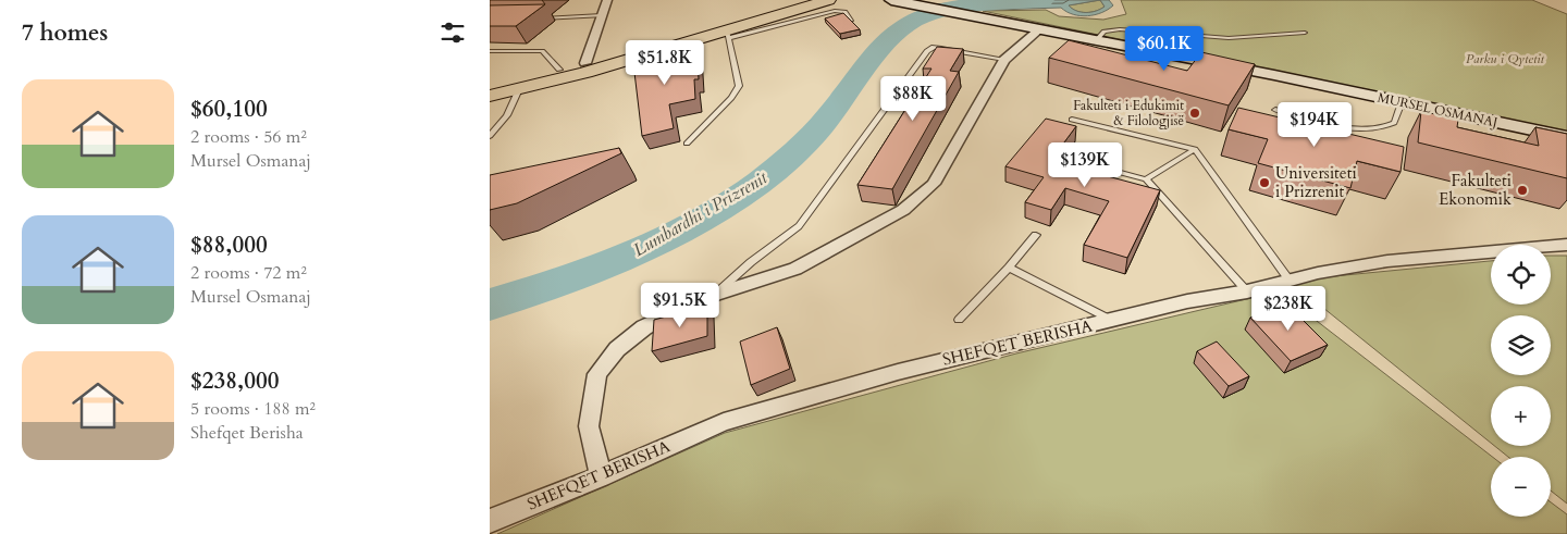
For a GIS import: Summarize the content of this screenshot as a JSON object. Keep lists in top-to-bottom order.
{
  "streets": {
    "street": ["MURSEL OSMANAJ", "SHEFQET BERISHA"]
  },
  "water": ["Lumbardhi i Prizrenit"],
  "parks": ["Parku i Qytetit"],
  "places": ["Fakulteti i Edukimit & Filologjisë", "Universiteti i Prizrenit", "Fakulteti Ekonomik"],
  "page": {
    "heading": "7 homes",
    "price": [
      "$60.1K",
      "$51.8K",
      "$88K",
      "$194K",
      "$139K",
      "$91.5K",
      "$238K"
    ],
    "list": [
      {
        "name": "$60,100",
        "note": "2 rooms · 56 m² · Mursel Osmanaj"
      },
      {
        "name": "$88,000",
        "note": "2 rooms · 72 m² · Mursel Osmanaj"
      },
      {
        "name": "$238,000",
        "note": "5 rooms · 188 m² · Shefqet Berisha"
      }
    ],
    "map_buttons": ["+", "−"]
  }
}
